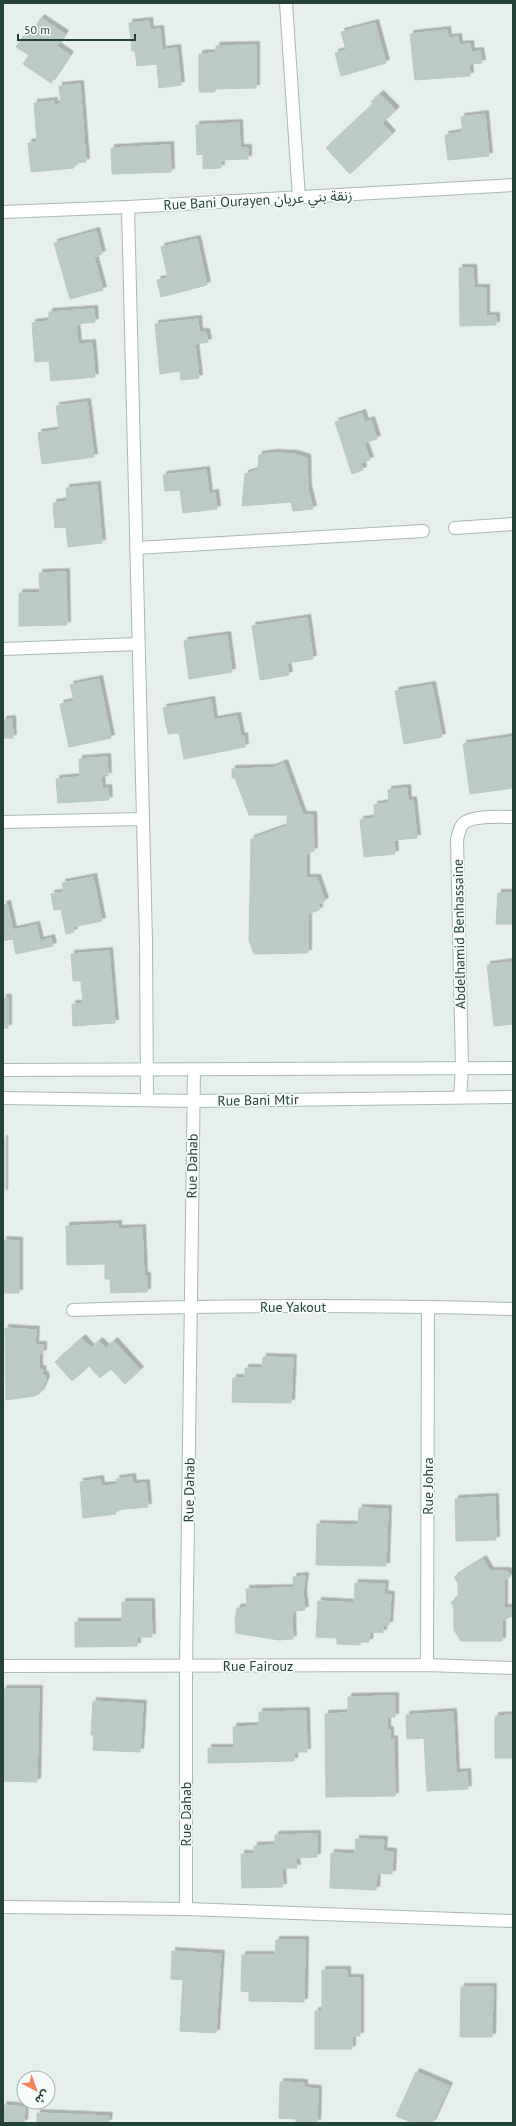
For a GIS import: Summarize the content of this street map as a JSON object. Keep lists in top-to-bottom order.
{
  "streets": {
    "street": [
      "Rue Bani Ourayen زنقة بني عريان",
      "Abdelhamid Benhassaine",
      "Rue Bani Mtir",
      "Rue Dahab",
      "Rue Yakout",
      "Rue Johra",
      "Rue Fairouz"
    ]
  },
  "crossings": [
    ["Abdelhamid Benhassaine", "Rue Bani Mtir"],
    ["Rue Bani Mtir", "Rue Dahab"],
    ["Rue Dahab", "Rue Yakout"],
    ["Rue Dahab", "Rue Fairouz"],
    ["Rue Yakout", "Rue Johra"],
    ["Rue Johra", "Rue Fairouz"]
  ],
  "scale_bar": "50 m",
  "north": "bottom right"
}
